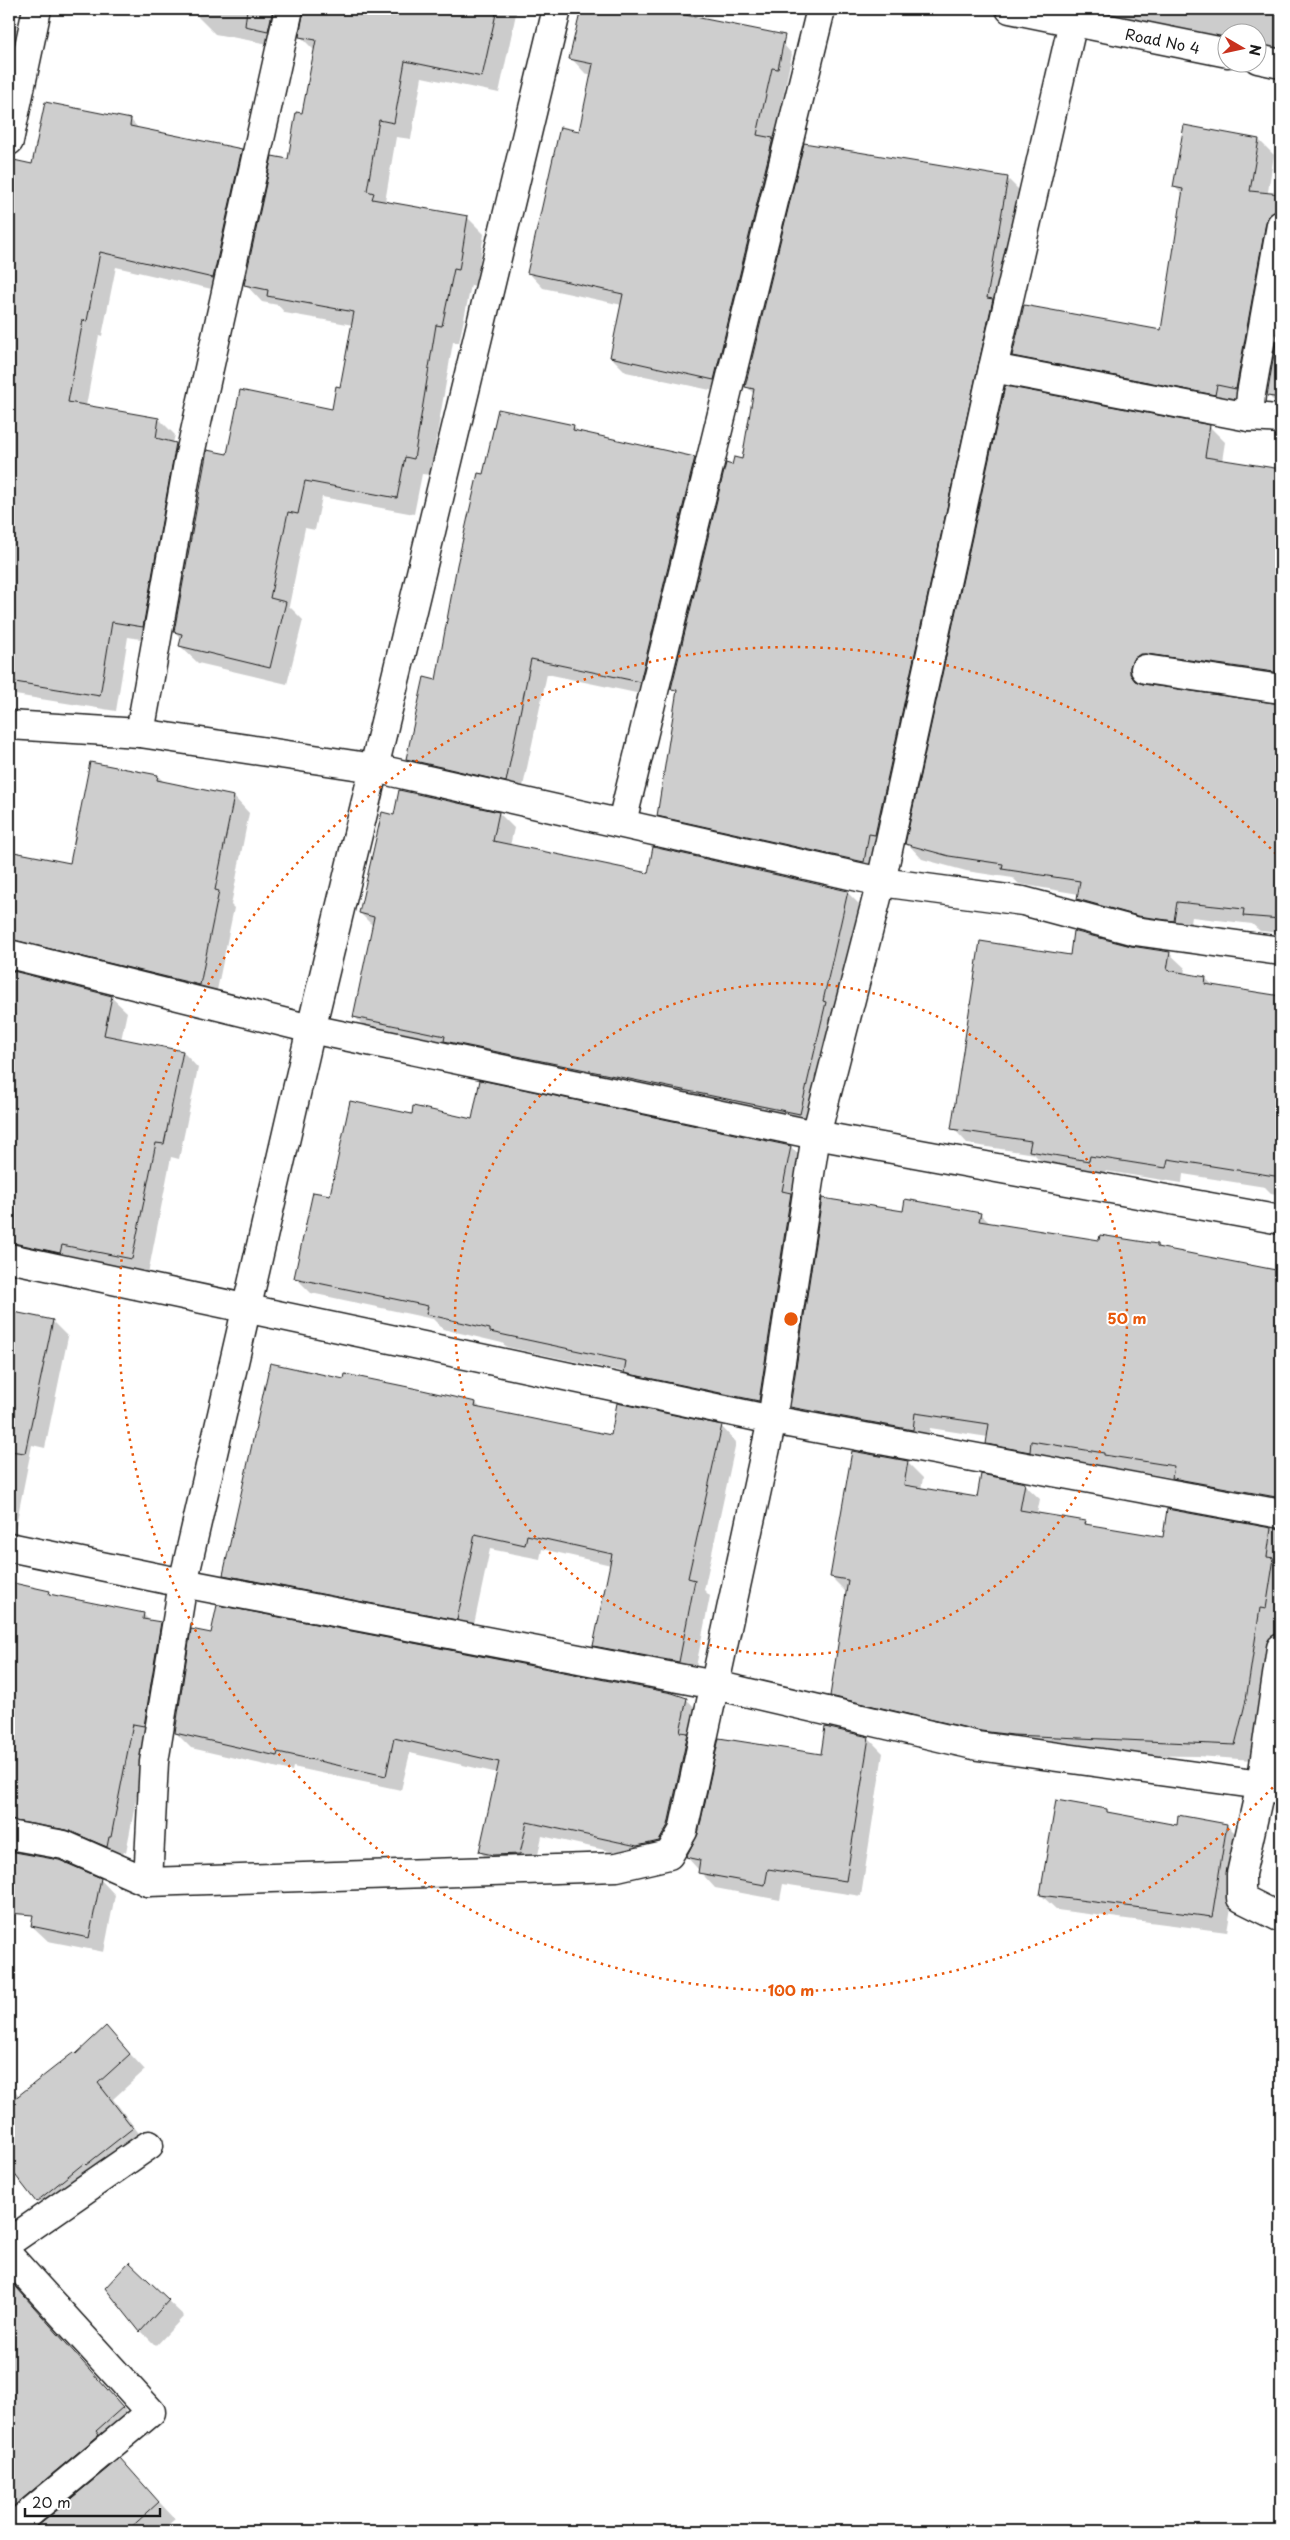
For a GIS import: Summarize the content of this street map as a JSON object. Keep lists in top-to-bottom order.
{
  "streets": {
    "street": ["Road No 4"]
  },
  "scale_bar": "20 m",
  "north": "right",
  "rings": ["50 m", "100 m"]
}
